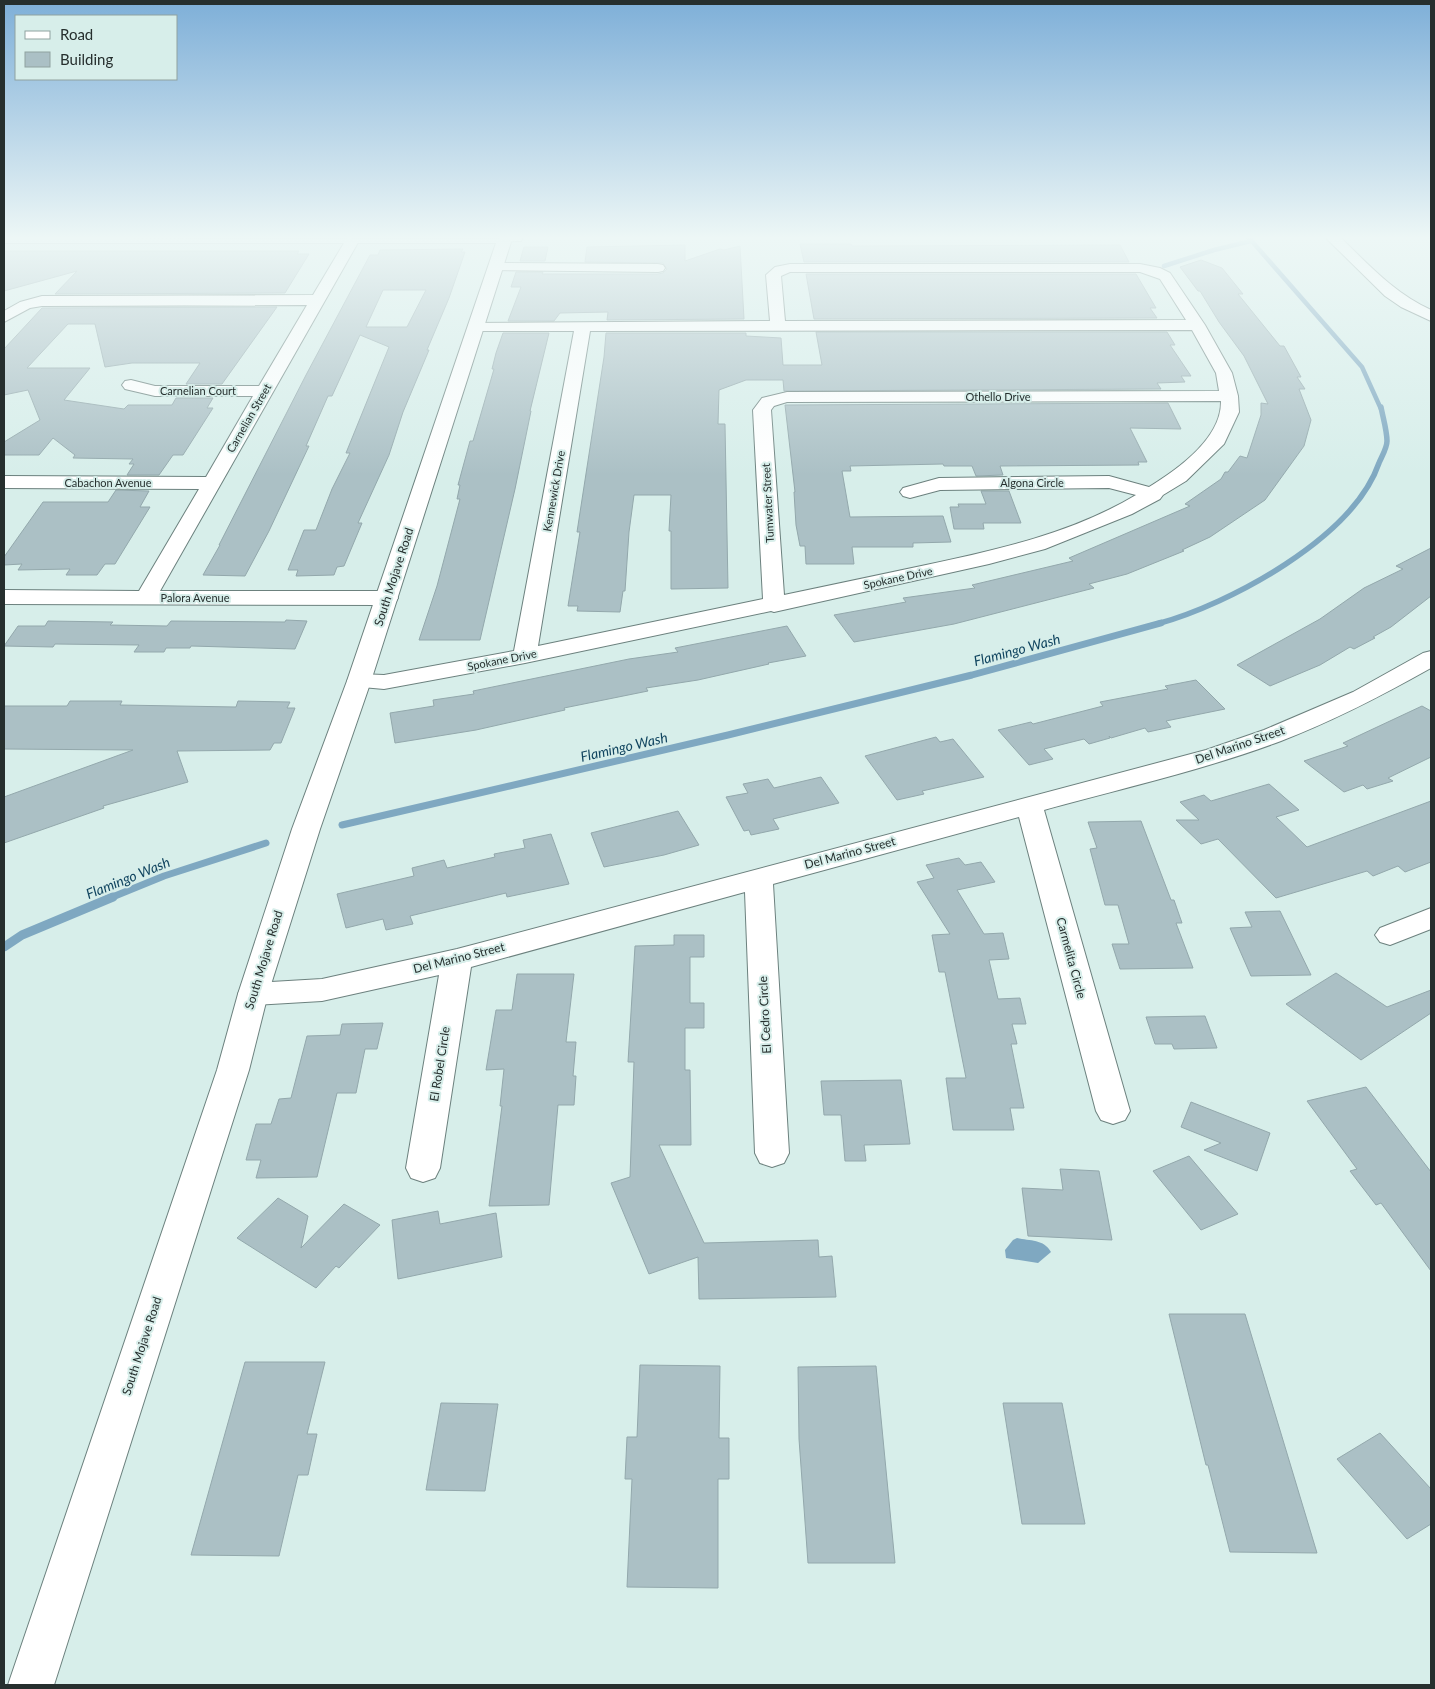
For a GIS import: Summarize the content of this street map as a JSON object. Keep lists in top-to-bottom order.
{
  "streets": {
    "street": [
      "Carnelian Court",
      "Othello Drive",
      "Carnelian Street",
      "Cabachon Avenue",
      "Algona Circle",
      "Kennewick Drive",
      "Tumwater Street",
      "South Mojave Road",
      "Spokane Drive",
      "Palora Avenue",
      "Del Marino Street",
      "Carmelita Circle",
      "El Cedro Circle",
      "El Robel Circle"
    ]
  },
  "crossings": [
    ["Carnelian Court", "Carnelian Street"],
    ["Othello Drive", "Tumwater Street"],
    ["Othello Drive", "Spokane Drive"],
    ["Carnelian Street", "Cabachon Avenue"],
    ["Carnelian Street", "Palora Avenue"],
    ["Algona Circle", "Spokane Drive"],
    ["Kennewick Drive", "Spokane Drive"],
    ["Tumwater Street", "Spokane Drive"],
    ["South Mojave Road", "Spokane Drive"],
    ["South Mojave Road", "Palora Avenue"],
    ["South Mojave Road", "Del Marino Street"],
    ["Del Marino Street", "Carmelita Circle"],
    ["Del Marino Street", "El Cedro Circle"],
    ["Del Marino Street", "El Robel Circle"]
  ],
  "water": ["Flamingo Wash"],
  "legend": ["Road", "Building"]
}
